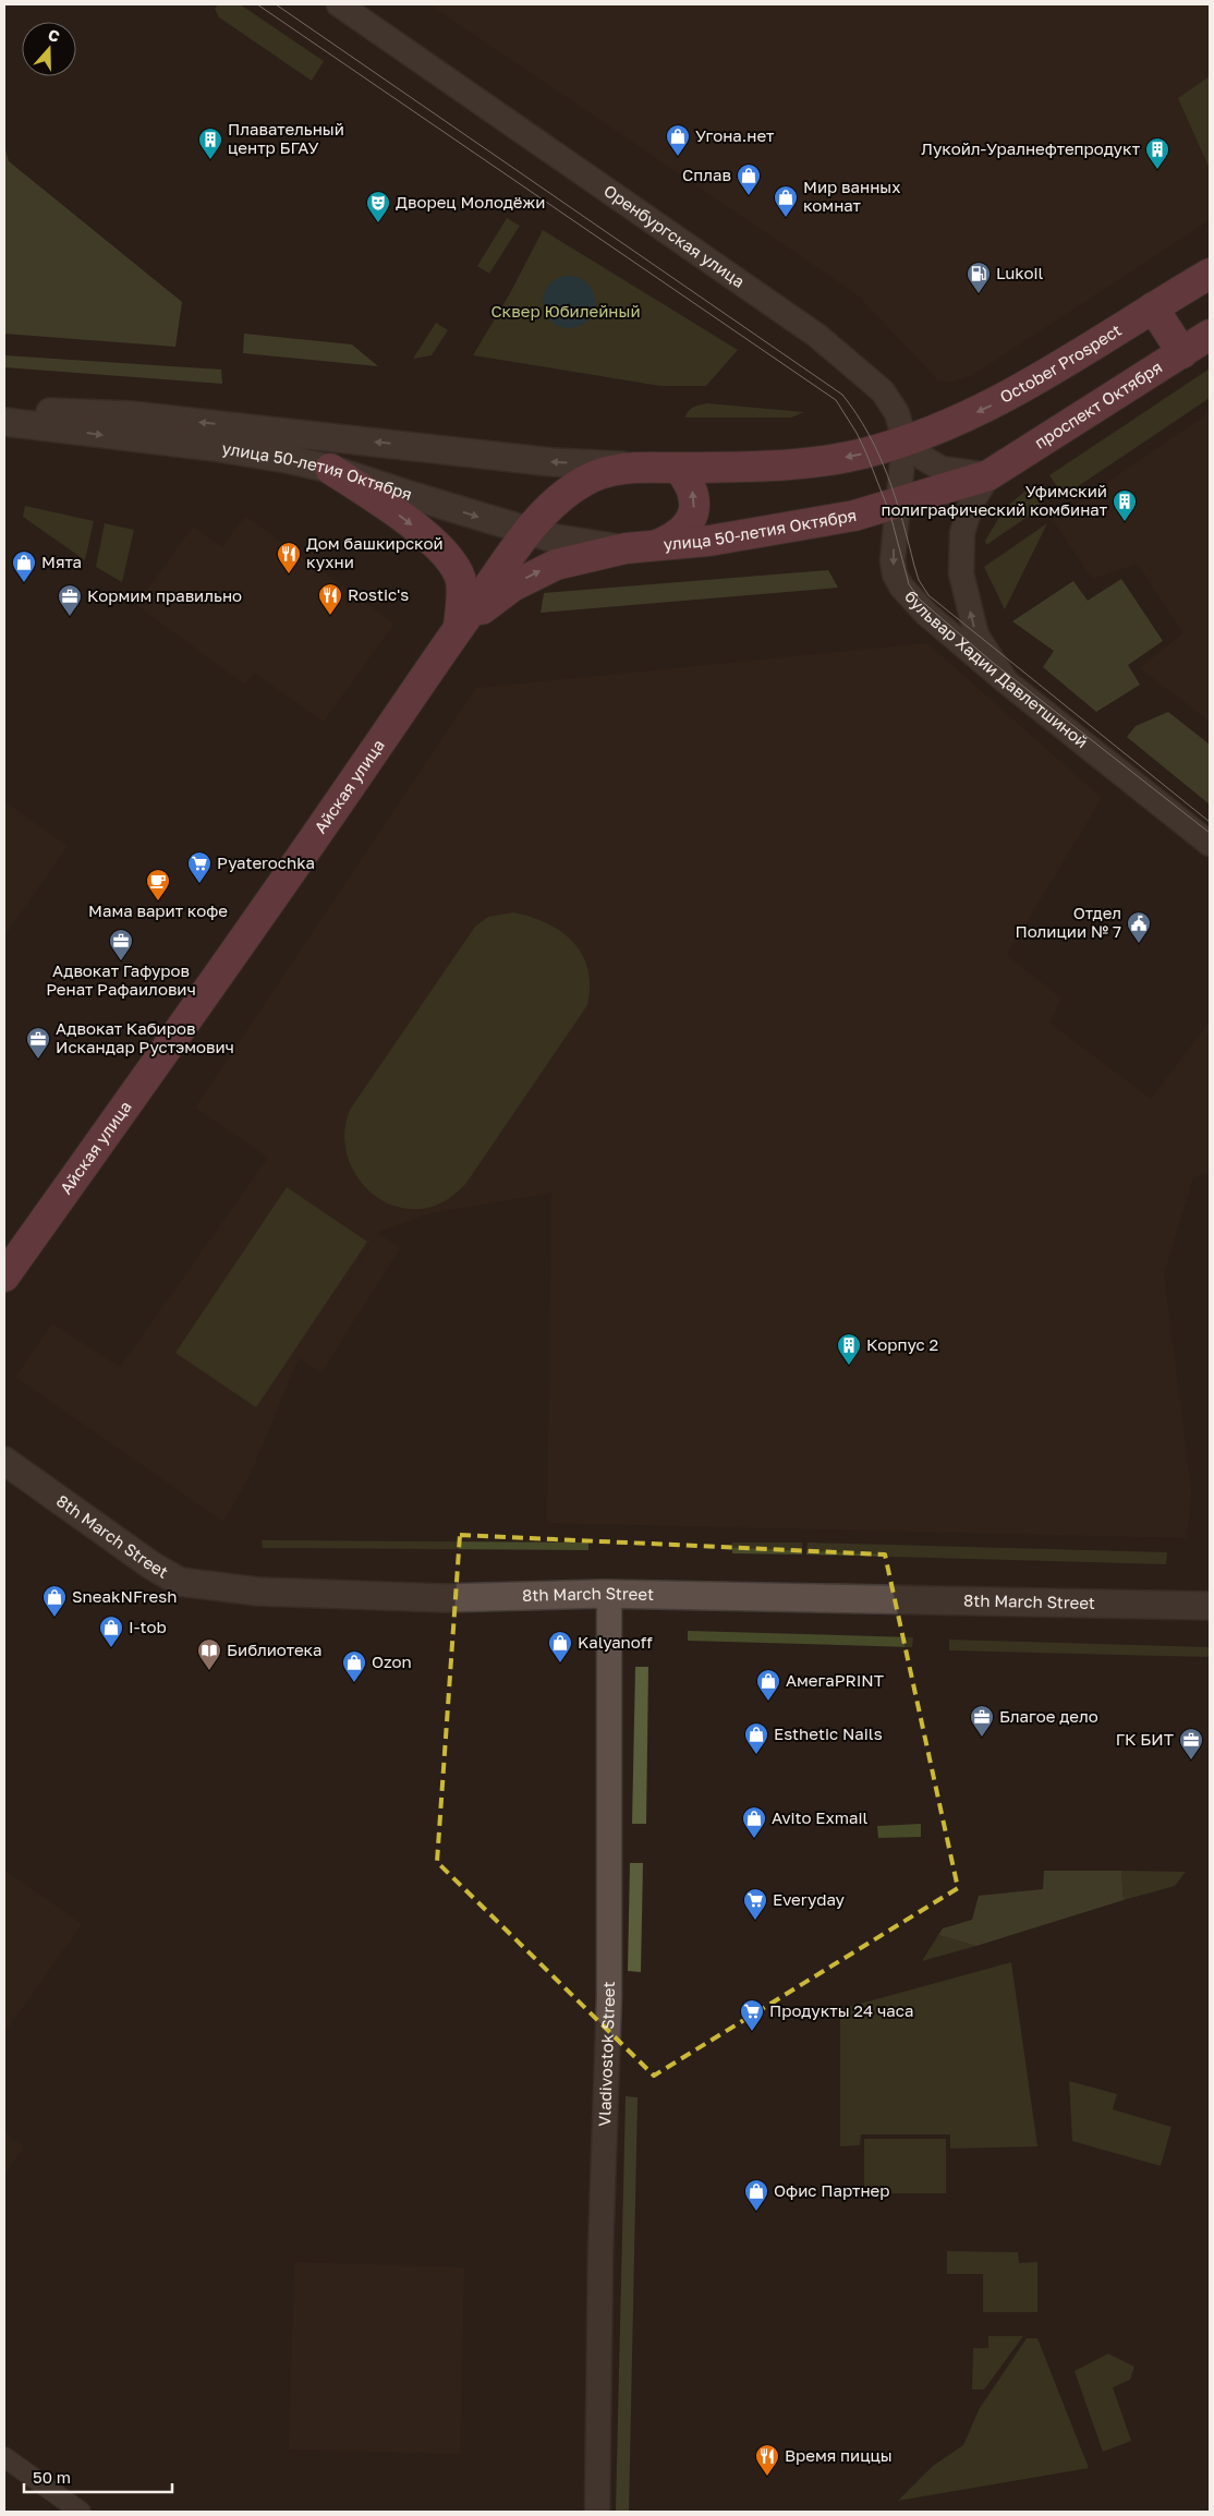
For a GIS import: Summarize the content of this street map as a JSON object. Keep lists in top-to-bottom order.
{
  "streets": {
    "main road": [
      "October Prospect",
      "проспект Октября",
      "улица 50-летия Октября",
      "Айская улица",
      "8th March Street"
    ],
    "street": ["Оренбургская улица", "бульвар Хадии Давлетшиной", "Vladivostok Street"]
  },
  "crossings": [
    ["Оренбургская улица", "October Prospect"],
    ["Оренбургская улица", "бульвар Хадии Давлетшиной"],
    ["October Prospect", "бульвар Хадии Давлетшиной"],
    ["проспект Октября", "улица 50-летия Октября"],
    ["улица 50-летия Октября", "бульвар Хадии Давлетшиной"],
    ["улица 50-летия Октября", "Айская улица"],
    ["8th March Street", "Vladivostok Street"]
  ],
  "one_way": ["October Prospect", "бульвар Хадии Давлетшиной"],
  "parks": ["Сквер Юбилейный"],
  "places": {
    "shop": [
      "Угона.нет",
      "Сплав",
      "Мир ванных комнат",
      "Мята",
      "SneakNFresh",
      "I-tob",
      "Kalyanoff",
      "Ozon",
      "АмегаPRINT",
      "Esthetic Nails",
      "Avito Exmail",
      "Офис Партнер"
    ],
    "building": [
      "Плавательный центр БГАУ",
      "Лукойл-Уралнефтепродукт",
      "Уфимский полиграфический комбинат",
      "Корпус 2"
    ],
    "theatre": ["Дворец Молодёжи"],
    "fuel station": ["Lukoil"],
    "restaurant": ["Дом башкирской кухни", "Rostic's", "Время пиццы"],
    "office": [
      "Кормим правильно",
      "Адвокат Гафуров Ренат Рафаилович",
      "Адвокат Кабиров Искандар Рустэмович",
      "Благое дело",
      "ГК БИТ"
    ],
    "supermarket": ["Pyaterochka", "Everyday", "Продукты 24 часа"],
    "cafe": ["Мама варит кофе"],
    "public building": ["Отдел Полиции № 7"],
    "library": ["Библиотека"]
  },
  "scale_bar": "50 m",
  "north": "top"
}
